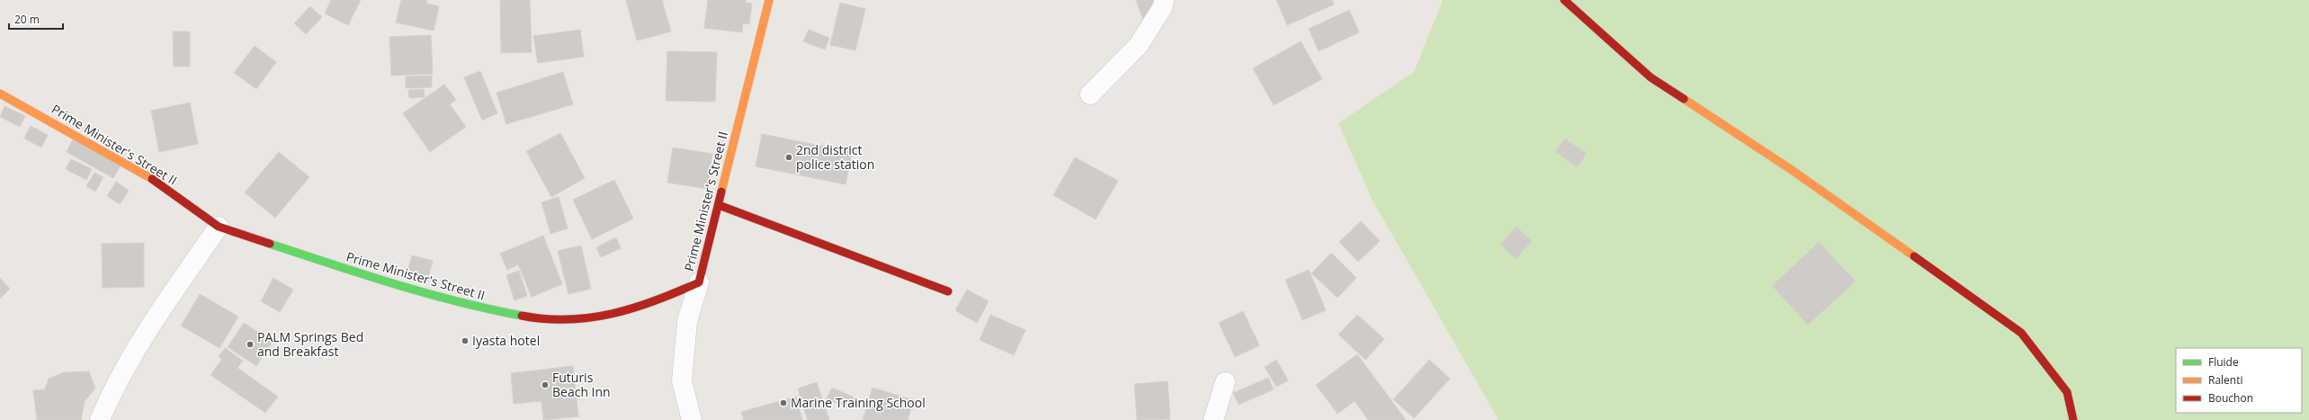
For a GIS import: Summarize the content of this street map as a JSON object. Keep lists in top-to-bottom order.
{
  "streets": {
    "street": ["Prime Minister's Street II"]
  },
  "places": [
    "2nd district police station",
    "Iyasta hotel",
    "PALM Springs Bed and Breakfast",
    "Futuris Beach Inn",
    "Marine Training School"
  ],
  "legend": ["Fluide", "Ralenti", "Bouchon"],
  "scale_bar": "20 m"
}
